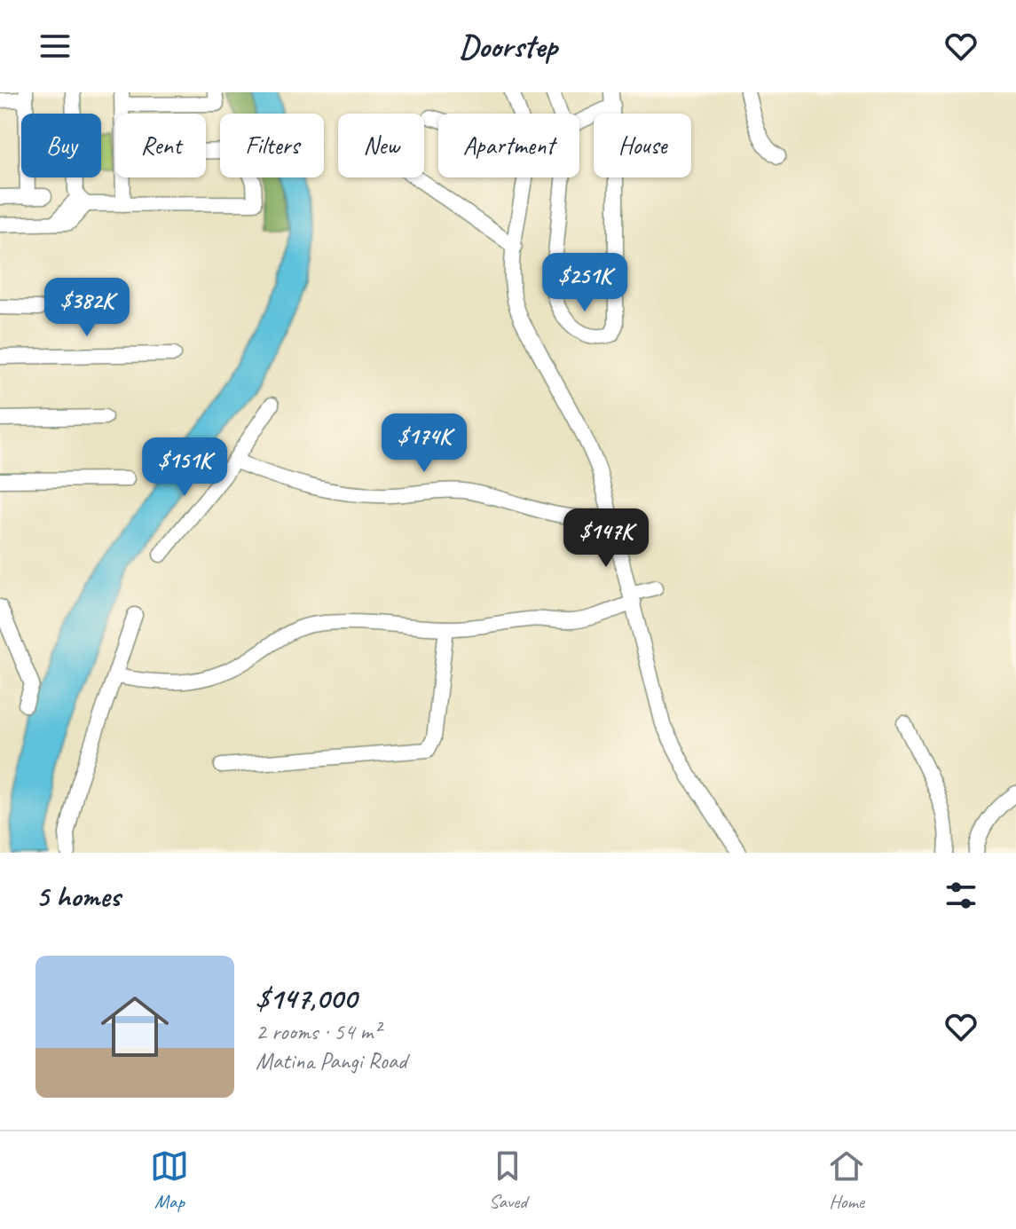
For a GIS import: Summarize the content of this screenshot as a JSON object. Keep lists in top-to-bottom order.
{
  "page": {
    "header": "Doorstep",
    "chip": [
      "Buy",
      "Rent",
      "Filters",
      "New",
      "Apartment",
      "House"
    ],
    "price": [
      "$251K",
      "$382K",
      "$174K",
      "$151K",
      "$147K"
    ],
    "heading": "5 homes",
    "list": [
      {
        "name": "$147,000",
        "note": "2 rooms · 54 m² · Matina Pangi Road"
      }
    ],
    "tabs": ["Map", "Saved", "Home"]
  }
}
